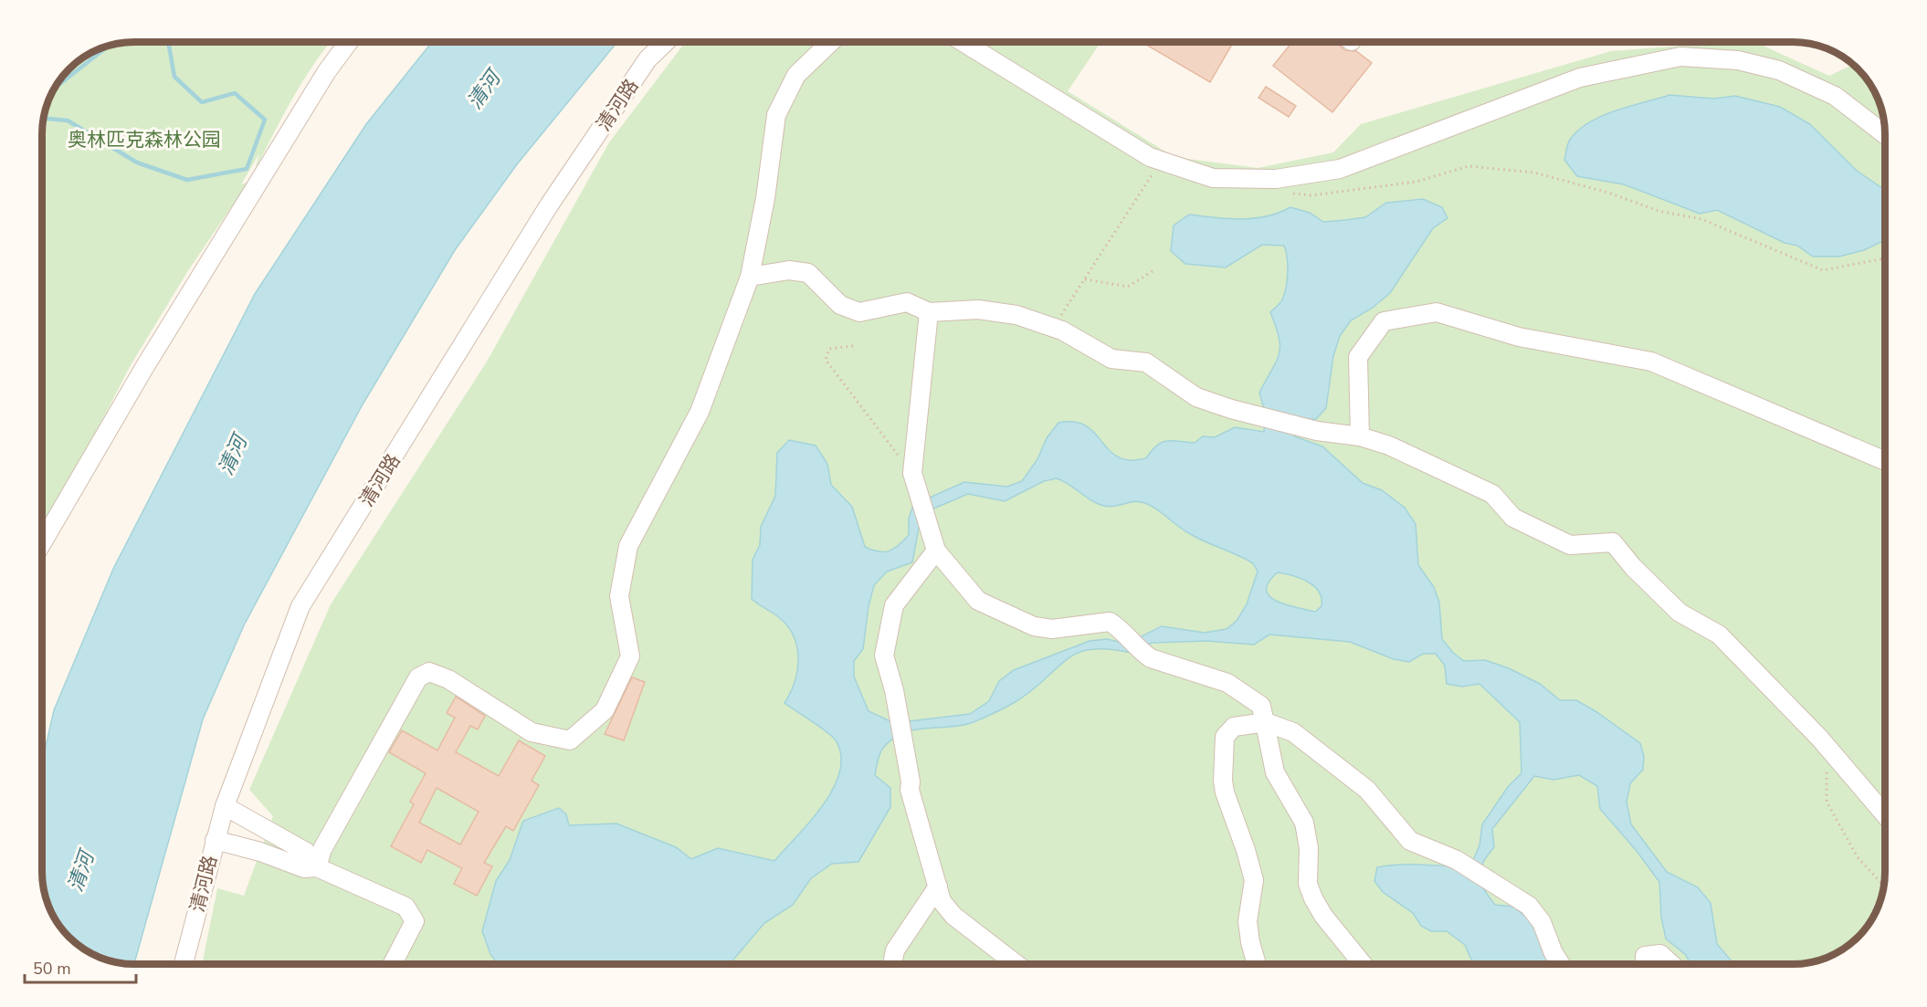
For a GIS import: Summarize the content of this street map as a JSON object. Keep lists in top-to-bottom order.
{
  "streets": {
    "street": ["清河路"]
  },
  "water": ["清河"],
  "parks": ["奥林匹克森林公园"],
  "scale_bar": "50 m"
}
